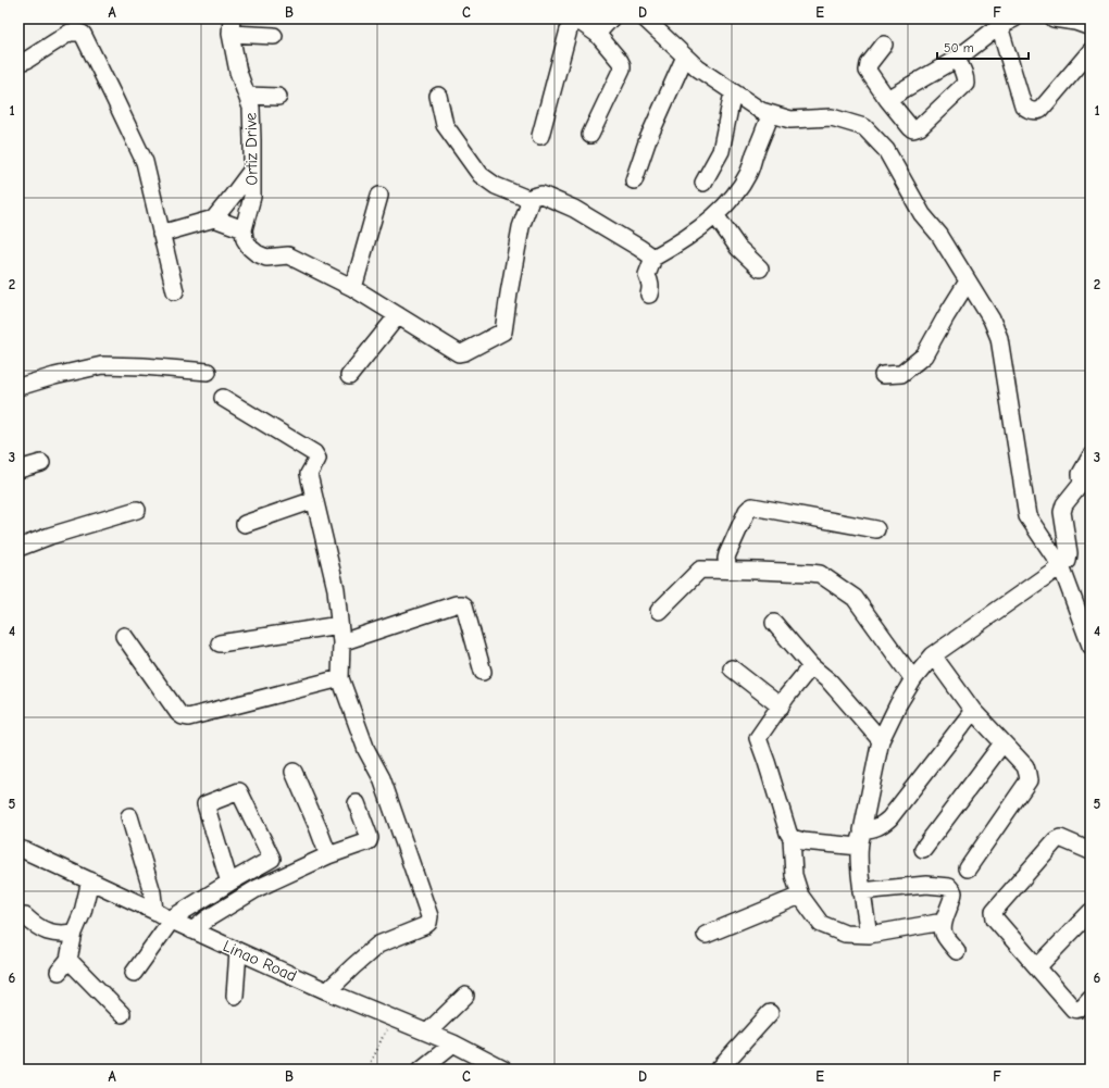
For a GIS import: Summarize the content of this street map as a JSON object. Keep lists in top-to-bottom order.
{
  "streets": {
    "street": ["Ortiz Drive", "Linao Road"]
  },
  "scale_bar": "50 m",
  "grid": {
    "columns": [
      "A",
      "B",
      "C",
      "D",
      "E",
      "F"
    ],
    "rows": [
      "1",
      "2",
      "3",
      "4",
      "5",
      "6"
    ]
  }
}
